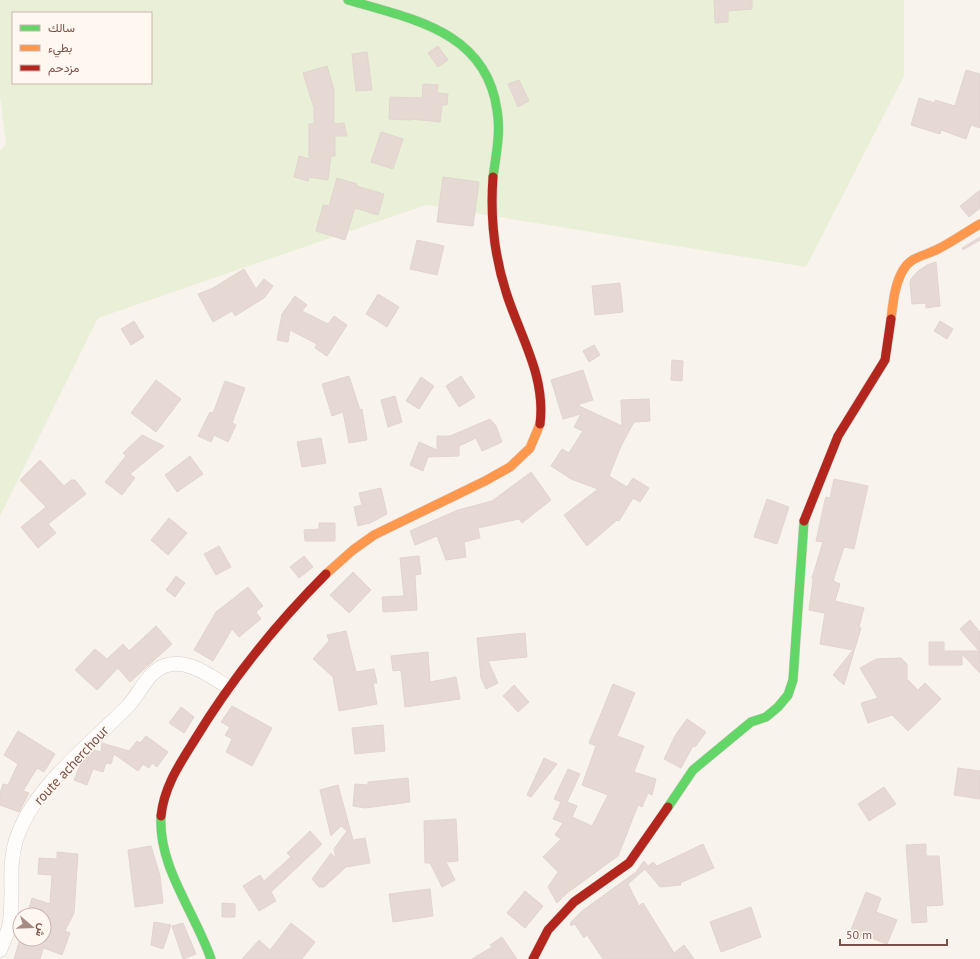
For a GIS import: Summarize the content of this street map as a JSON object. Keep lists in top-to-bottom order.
{
  "streets": {
    "street": ["route acherchour"]
  },
  "legend": ["سالك", "بطيء", "مزدحم"],
  "scale_bar": "50 m",
  "north": "right"
}
